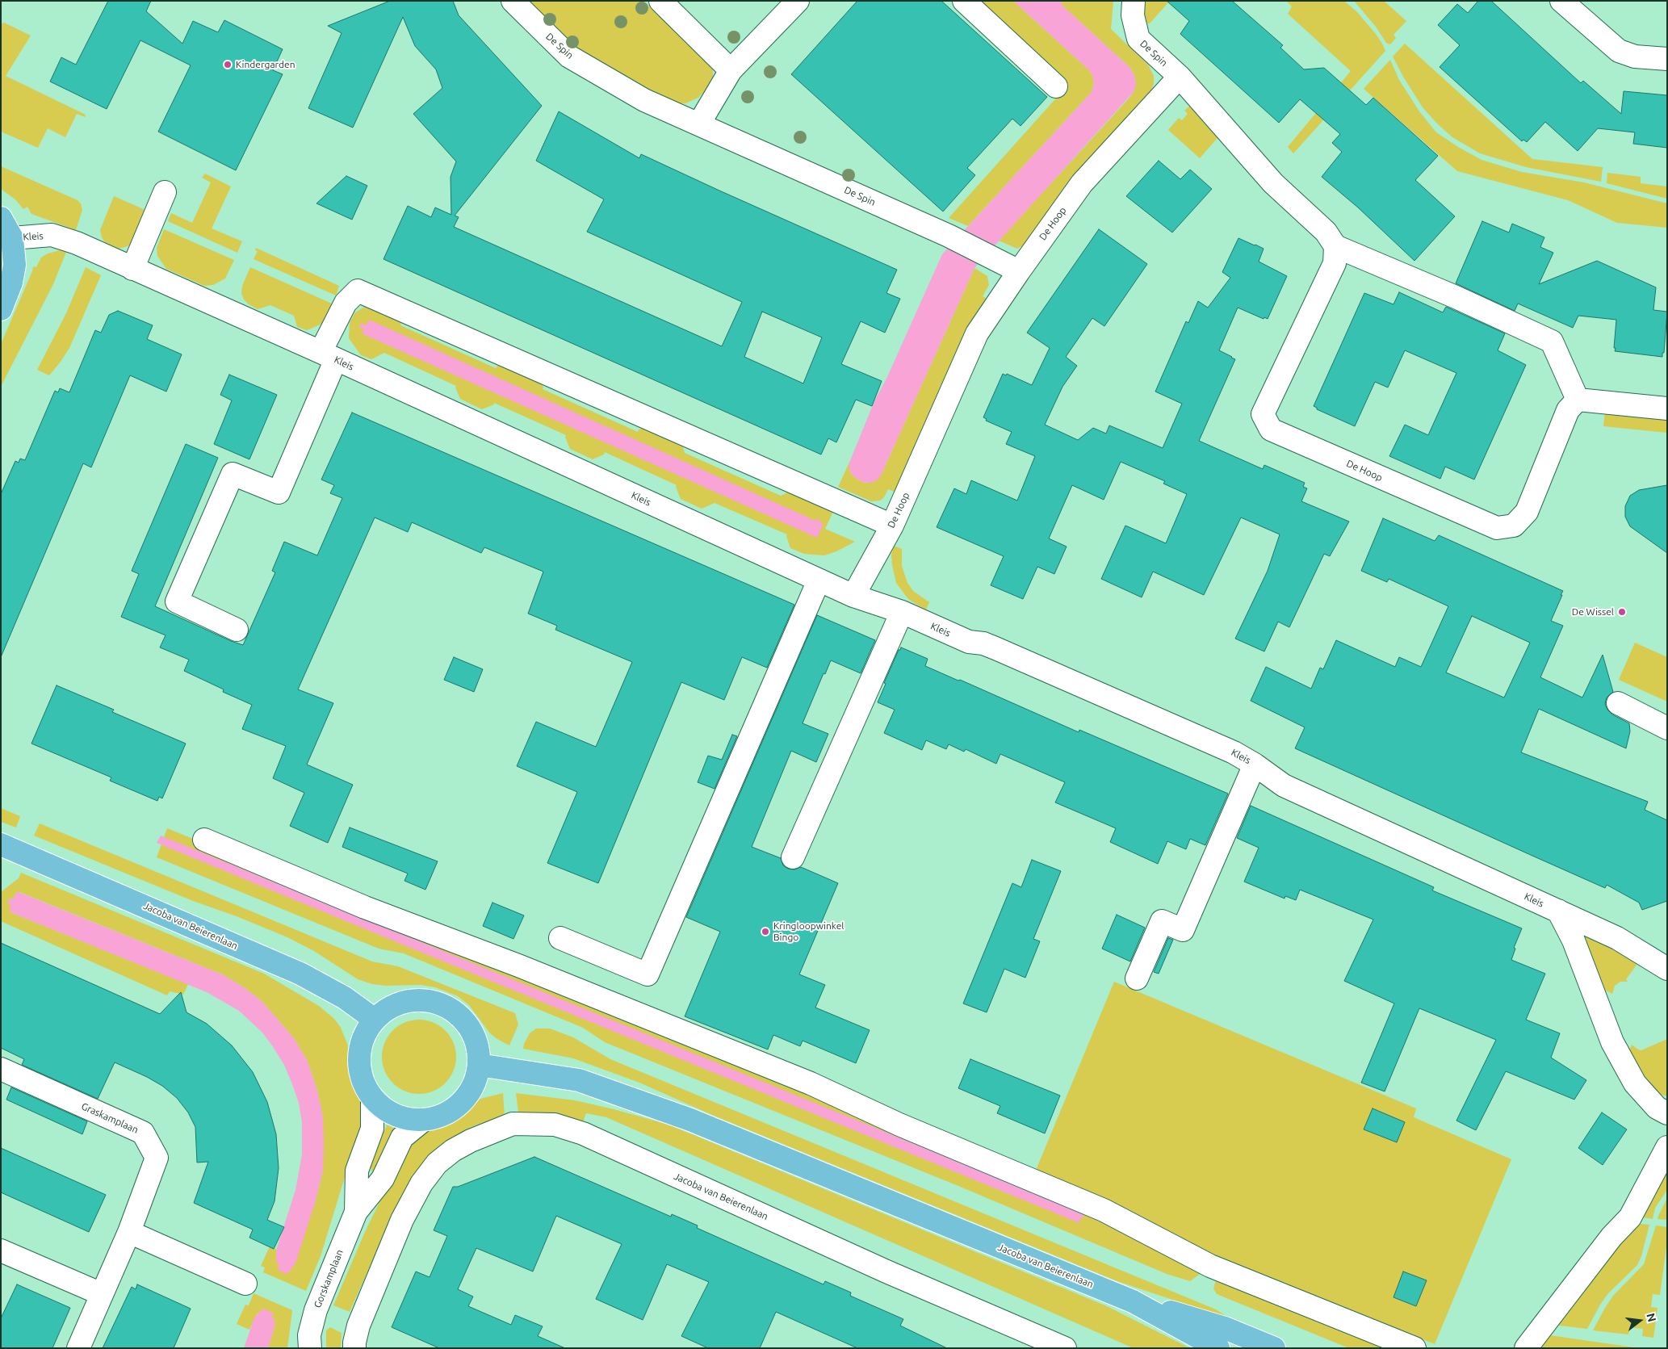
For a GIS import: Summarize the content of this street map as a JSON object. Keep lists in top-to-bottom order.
{
  "streets": {
    "main road": ["Jacoba van Beierenlaan"],
    "street": [
      "De Spin",
      "De Hoop",
      "Kleis",
      "Graskamplaan",
      "Gorskamplaan"
    ]
  },
  "crossings": [
    ["De Spin", "De Hoop"],
    ["De Hoop", "Kleis"],
    ["Jacoba van Beierenlaan", "Gorskamplaan"]
  ],
  "places": ["Kindergarden", "De Wissel", "Kringloopwinkel Bingo"],
  "north": "right"
}
